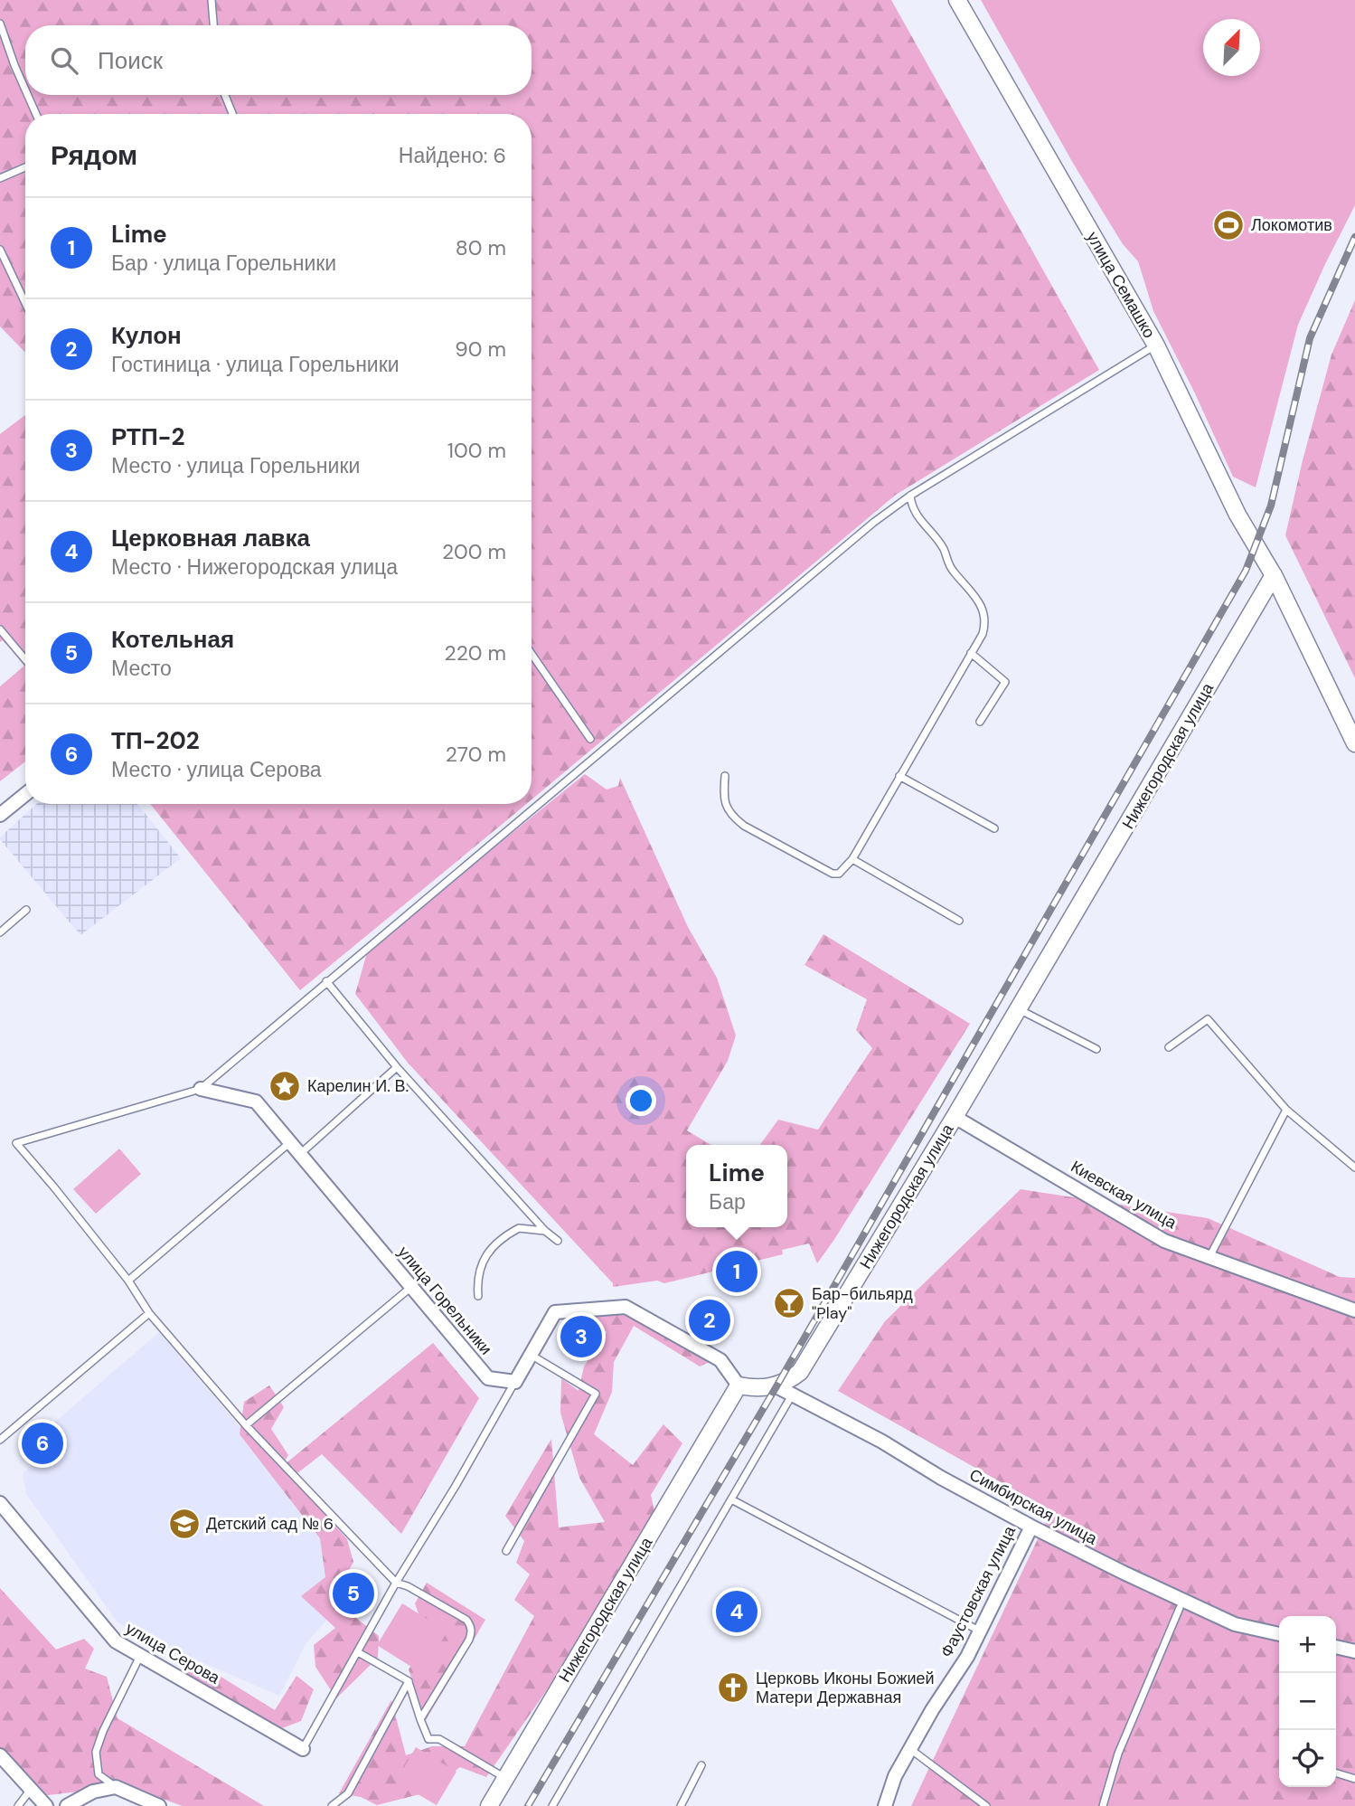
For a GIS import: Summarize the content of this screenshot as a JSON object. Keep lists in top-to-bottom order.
{
  "streets": {
    "street": [
      "улица Семашко",
      "Нижегородская улица",
      "Киевская улица",
      "улица Горельники",
      "Симбирская улица",
      "Фаустовская улица",
      "улица Серова"
    ]
  },
  "crossings": [
    ["улица Семашко", "Нижегородская улица"],
    ["Нижегородская улица", "Киевская улица"],
    ["Нижегородская улица", "Симбирская улица"],
    ["Симбирская улица", "Фаустовская улица"]
  ],
  "places": {
    "sports": ["Локомотив"],
    "place": ["Карелин И. В."],
    "bar": ["Бар-бильярд \"Play\""],
    "school or university": ["Детский сад № 6"],
    "church": ["Церковь Иконы Божией Матери Державная"]
  },
  "north": "top right",
  "page": {
    "search": "Поиск",
    "heading": ["Рядом", "Найдено: 6"],
    "list": [
      {
        "mark": "1",
        "name": "Lime",
        "note": "Бар · улица Горельники",
        "value": "80 m"
      },
      {
        "mark": "2",
        "name": "Кулон",
        "note": "Гостиница · улица Горельники",
        "value": "90 m"
      },
      {
        "mark": "3",
        "name": "РТП-2",
        "note": "Место · улица Горельники",
        "value": "100 m"
      },
      {
        "mark": "4",
        "name": "Церковная лавка",
        "note": "Место · Нижегородская улица",
        "value": "200 m"
      },
      {
        "mark": "5",
        "name": "Котельная",
        "note": "Место",
        "value": "220 m"
      },
      {
        "mark": "6",
        "name": "ТП-202",
        "note": "Место · улица Серова",
        "value": "270 m"
      }
    ],
    "popup": ["Lime", "Бар"],
    "pins": [
      "1",
      "2",
      "3",
      "6",
      "5",
      "4"
    ],
    "map_buttons": ["+", "−"]
  }
}
